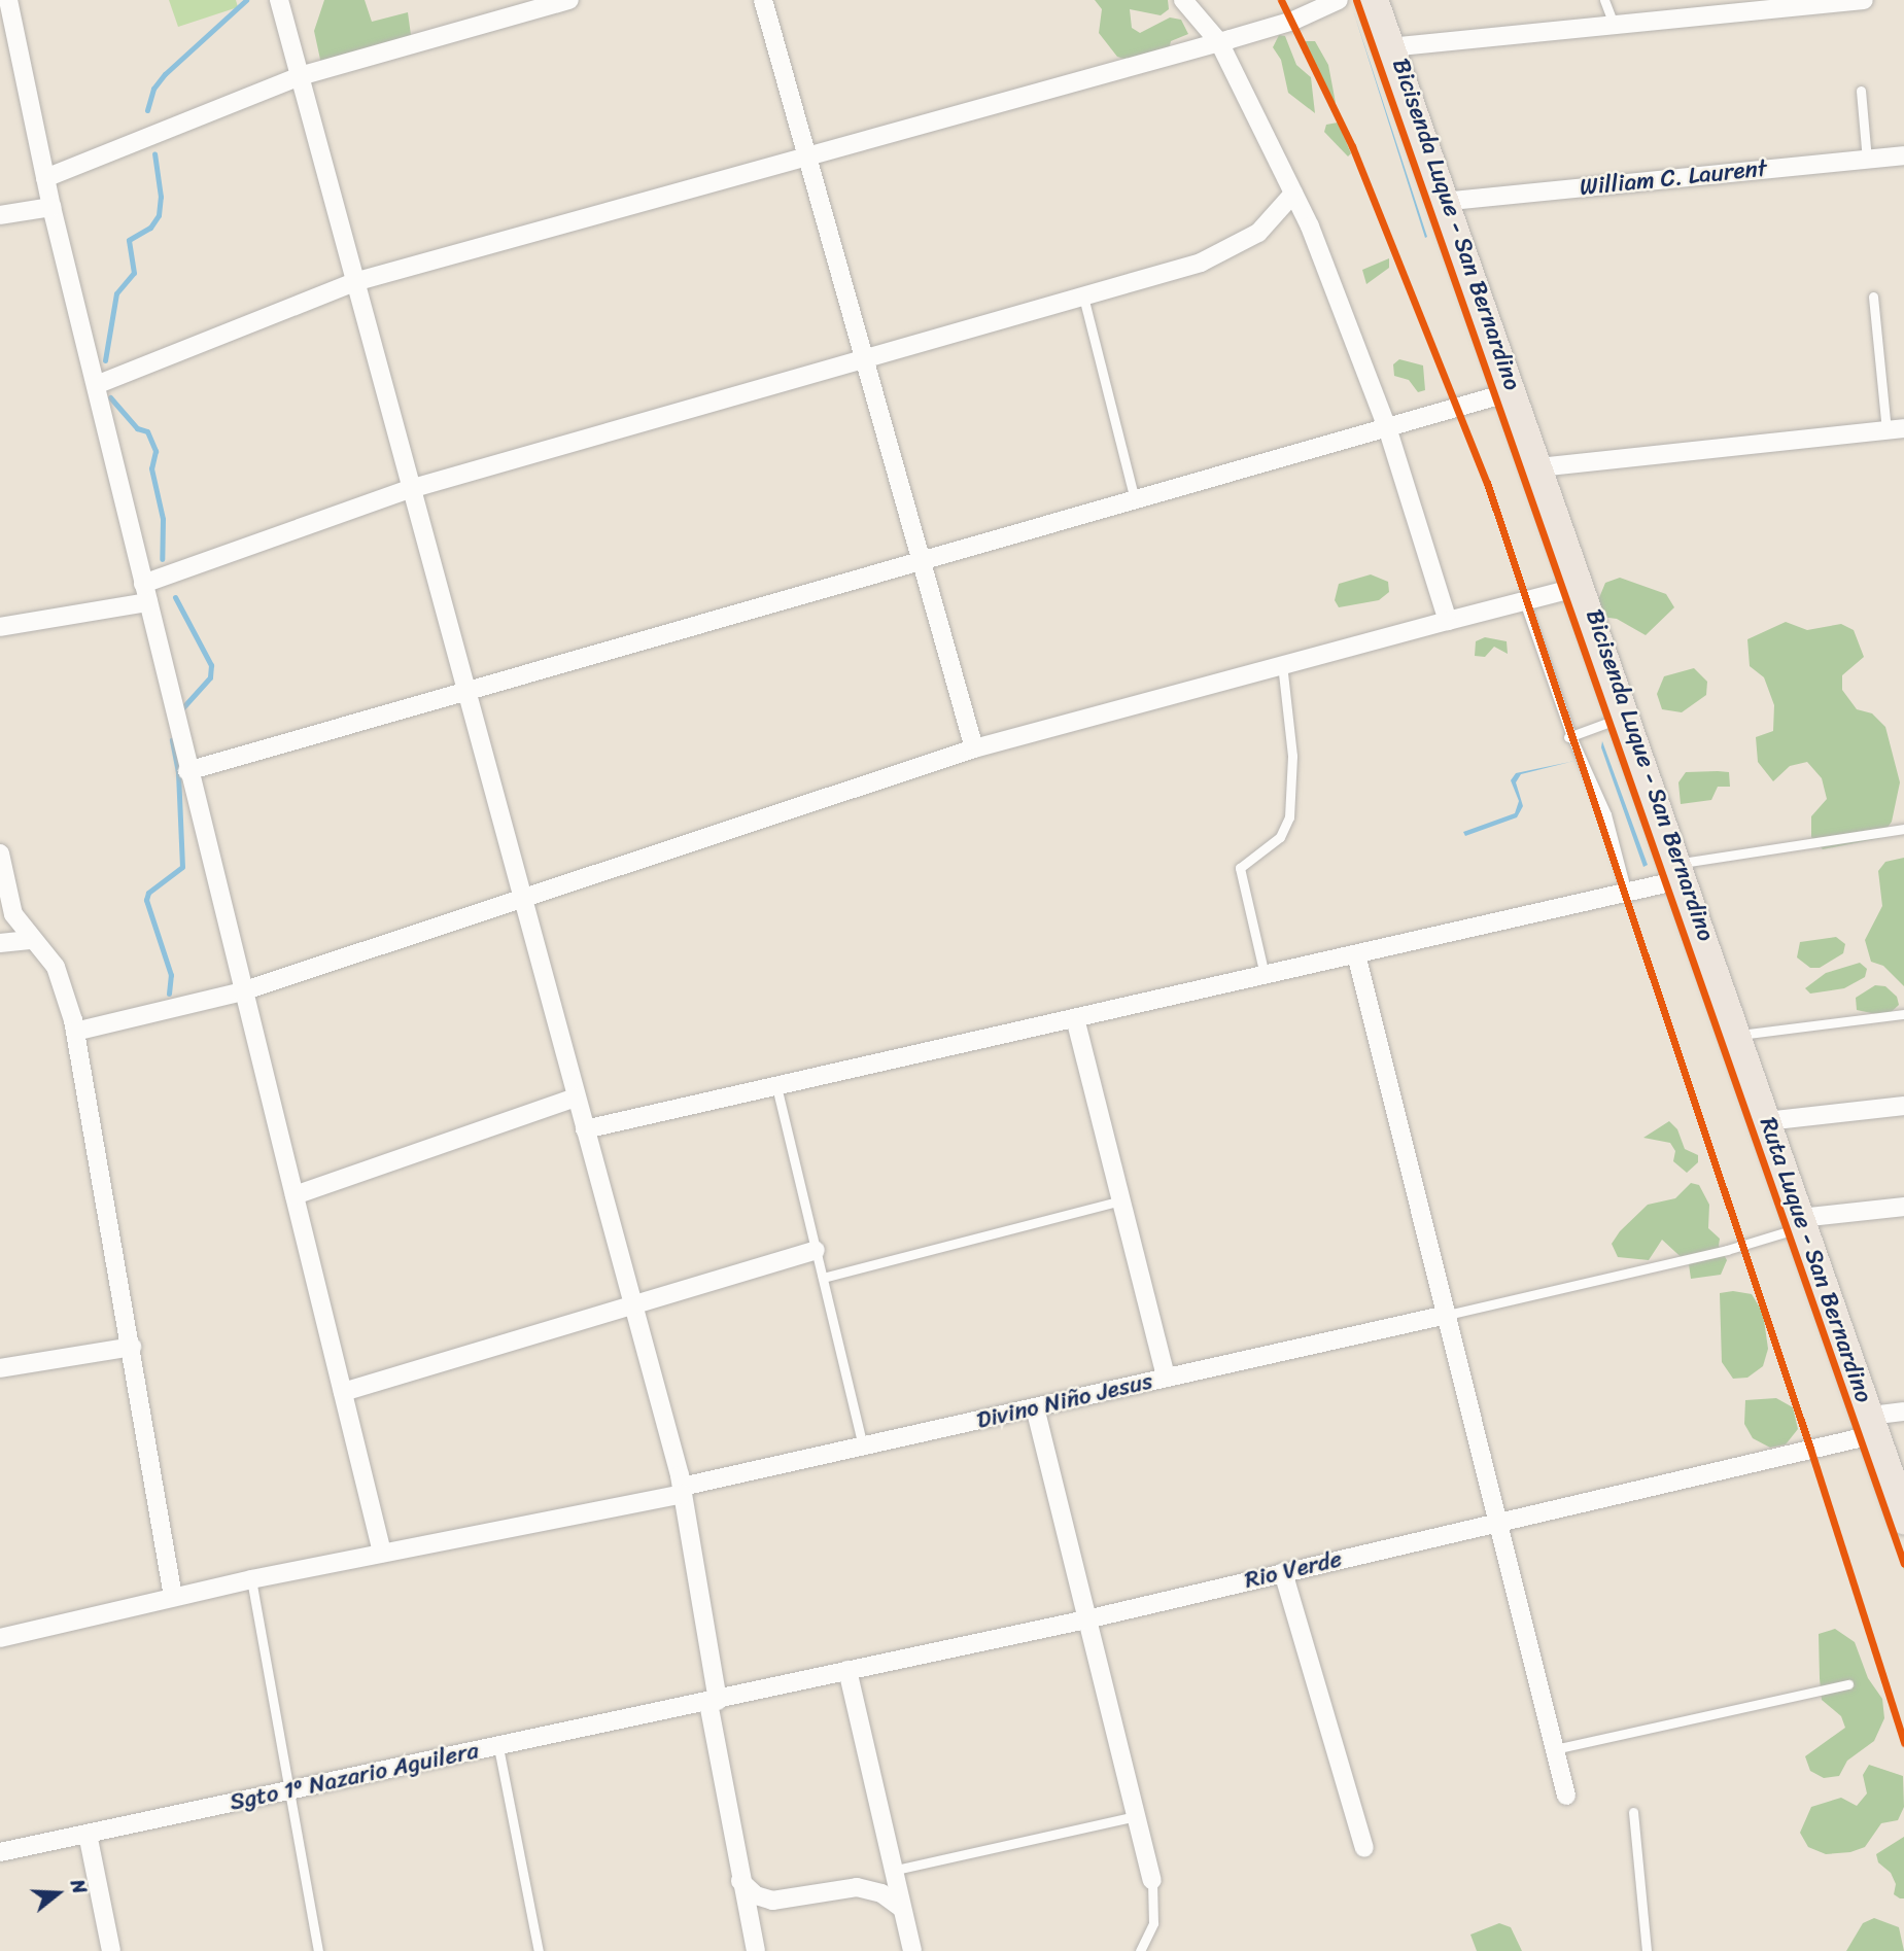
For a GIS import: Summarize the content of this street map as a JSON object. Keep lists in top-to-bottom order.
{
  "streets": {
    "main road": ["Ruta Luque - San Bernardino"],
    "street": [
      "William C. Laurent",
      "Divino Niño Jesus",
      "Rio Verde",
      "Sgto 1º Nazario Aguilera"
    ],
    "cycle path": ["Bicisenda Luque - San Bernardino"]
  },
  "crossings": [
    ["William C. Laurent", "Ruta Luque - San Bernardino"],
    ["Ruta Luque - San Bernardino", "Rio Verde"],
    ["Rio Verde", "Sgto 1º Nazario Aguilera"]
  ],
  "north": "right"
}
